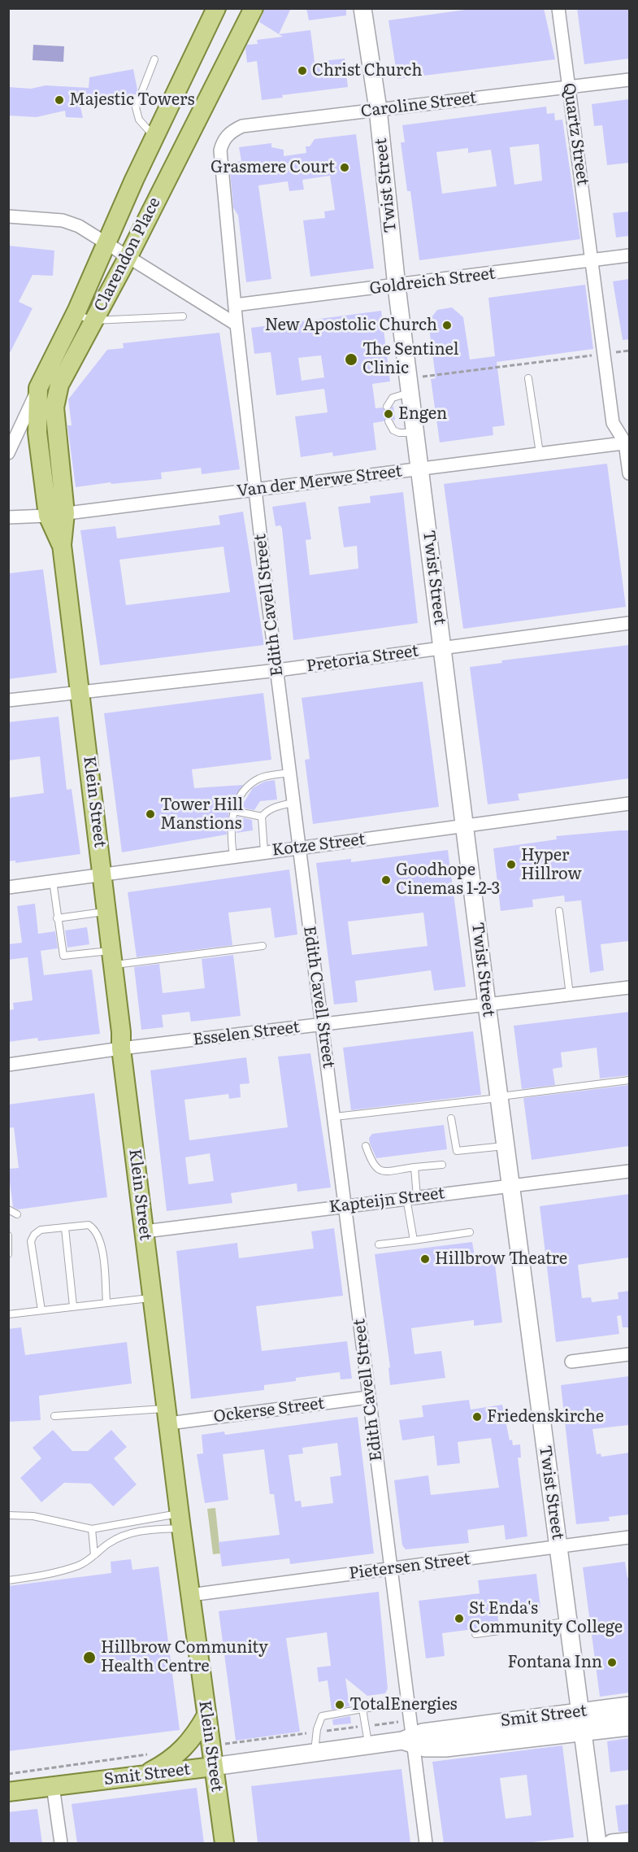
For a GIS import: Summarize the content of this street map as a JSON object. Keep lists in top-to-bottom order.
{
  "streets": {
    "main road": ["Clarendon Place", "Klein Street", "Smit Street"],
    "street": [
      "Caroline Street",
      "Quartz Street",
      "Twist Street",
      "Goldreich Street",
      "Van der Merwe Street",
      "Edith Cavell Street",
      "Pretoria Street",
      "Kotze Street",
      "Esselen Street",
      "Kapteijn Street",
      "Ockerse Street",
      "Pietersen Street"
    ]
  },
  "crossings": [
    ["Caroline Street", "Quartz Street"],
    ["Caroline Street", "Twist Street"],
    ["Caroline Street", "Edith Cavell Street"],
    ["Quartz Street", "Goldreich Street"],
    ["Quartz Street", "Van der Merwe Street"],
    ["Twist Street", "Goldreich Street"],
    ["Twist Street", "Van der Merwe Street"],
    ["Twist Street", "Pretoria Street"],
    ["Twist Street", "Kotze Street"],
    ["Twist Street", "Esselen Street"],
    ["Twist Street", "Kapteijn Street"],
    ["Twist Street", "Pietersen Street"],
    ["Twist Street", "Smit Street"],
    ["Clarendon Place", "Van der Merwe Street"],
    ["Clarendon Place", "Klein Street"],
    ["Goldreich Street", "Edith Cavell Street"],
    ["Van der Merwe Street", "Edith Cavell Street"],
    ["Van der Merwe Street", "Klein Street"],
    ["Edith Cavell Street", "Pretoria Street"],
    ["Edith Cavell Street", "Kotze Street"],
    ["Edith Cavell Street", "Esselen Street"],
    ["Edith Cavell Street", "Kapteijn Street"],
    ["Edith Cavell Street", "Ockerse Street"],
    ["Edith Cavell Street", "Pietersen Street"],
    ["Edith Cavell Street", "Smit Street"],
    ["Pretoria Street", "Klein Street"],
    ["Klein Street", "Kotze Street"],
    ["Klein Street", "Esselen Street"],
    ["Klein Street", "Kapteijn Street"],
    ["Klein Street", "Ockerse Street"],
    ["Klein Street", "Pietersen Street"],
    ["Klein Street", "Smit Street"]
  ],
  "places": [
    "Christ Church",
    "Majestic Towers",
    "Grasmere Court",
    "New Apostolic Church",
    "The Sentinel Clinic",
    "Engen",
    "Tower Hill Manstions",
    "Hyper Hillrow",
    "Goodhope Cinemas 1-2-3",
    "Hillbrow Theatre",
    "Friedenskirche",
    "St Enda's Community College",
    "Hillbrow Community Health Centre",
    "Fontana Inn",
    "TotalEnergies"
  ]
}
